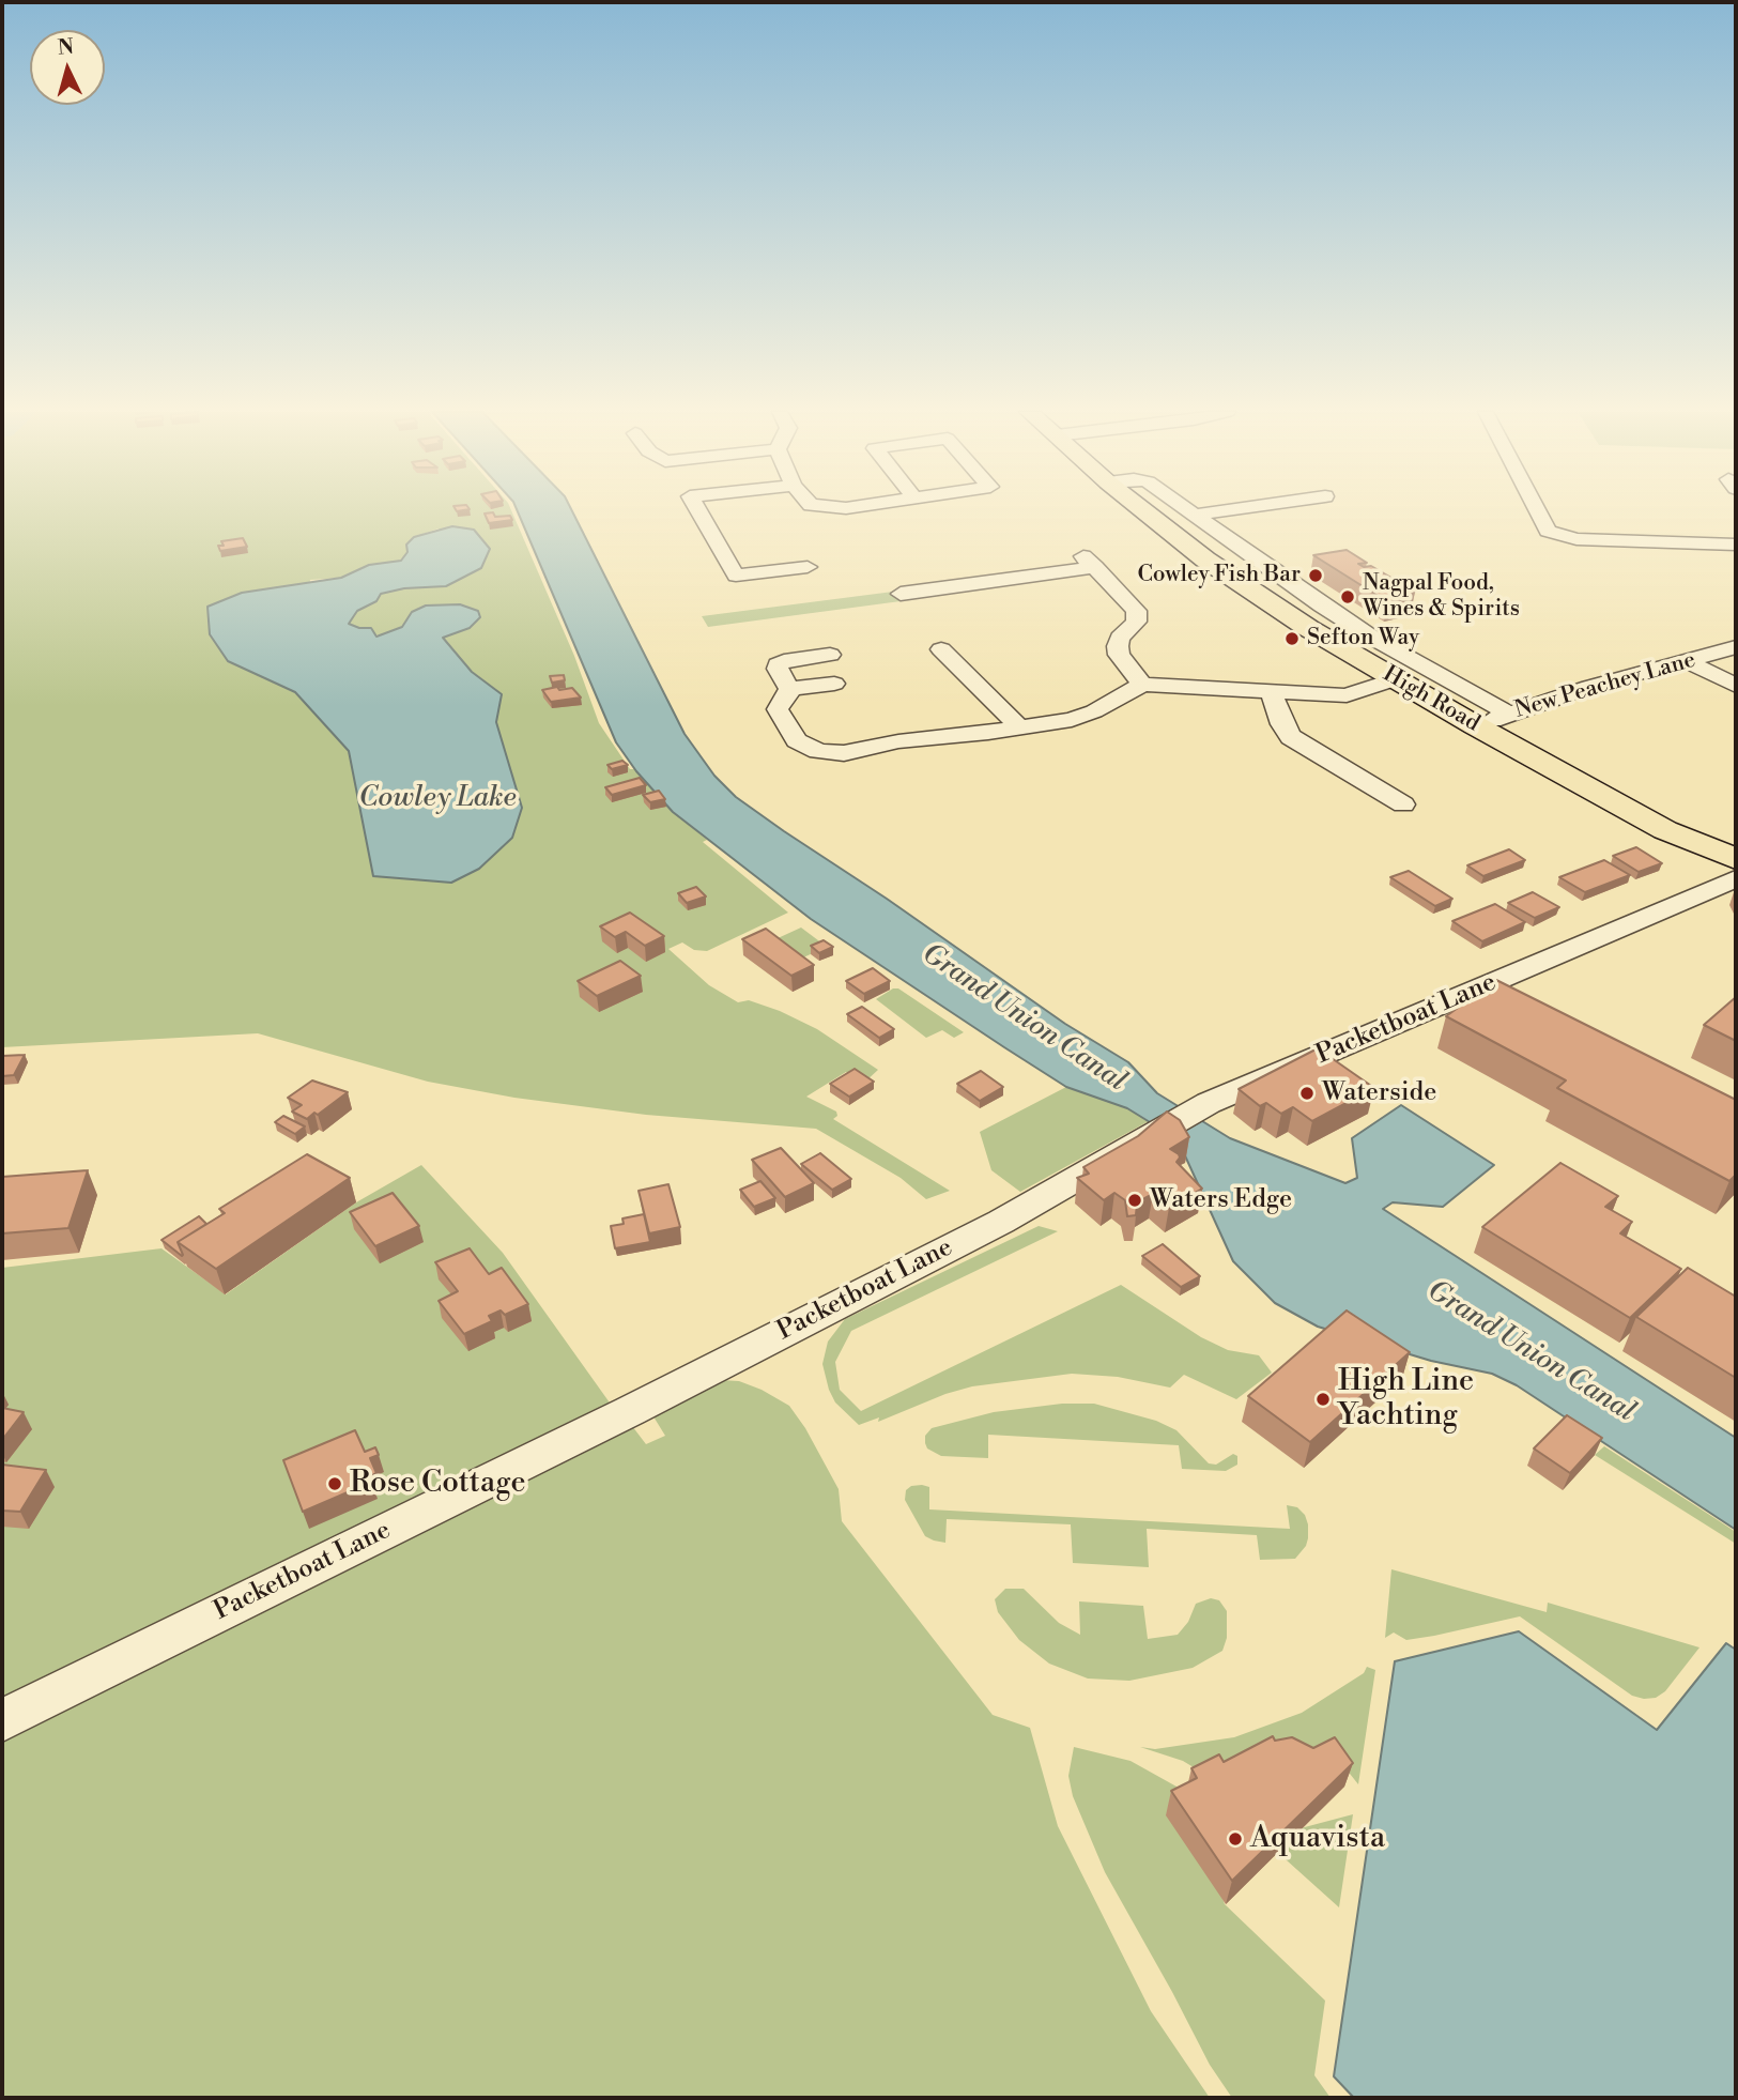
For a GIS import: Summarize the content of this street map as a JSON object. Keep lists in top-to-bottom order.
{
  "streets": {
    "main road": ["High Road"],
    "street": ["New Peachey Lane", "Packetboat Lane"]
  },
  "crossings": [
    ["New Peachey Lane", "High Road"]
  ],
  "water": ["Cowley Lake", "Grand Union Canal"],
  "places": [
    "Cowley Fish Bar",
    "Nagpal Food, Wines & Spirits",
    "Sefton Way",
    "Waterside",
    "Waters Edge",
    "High Line Yachting",
    "Rose Cottage",
    "Aquavista"
  ],
  "north": "top"
}
